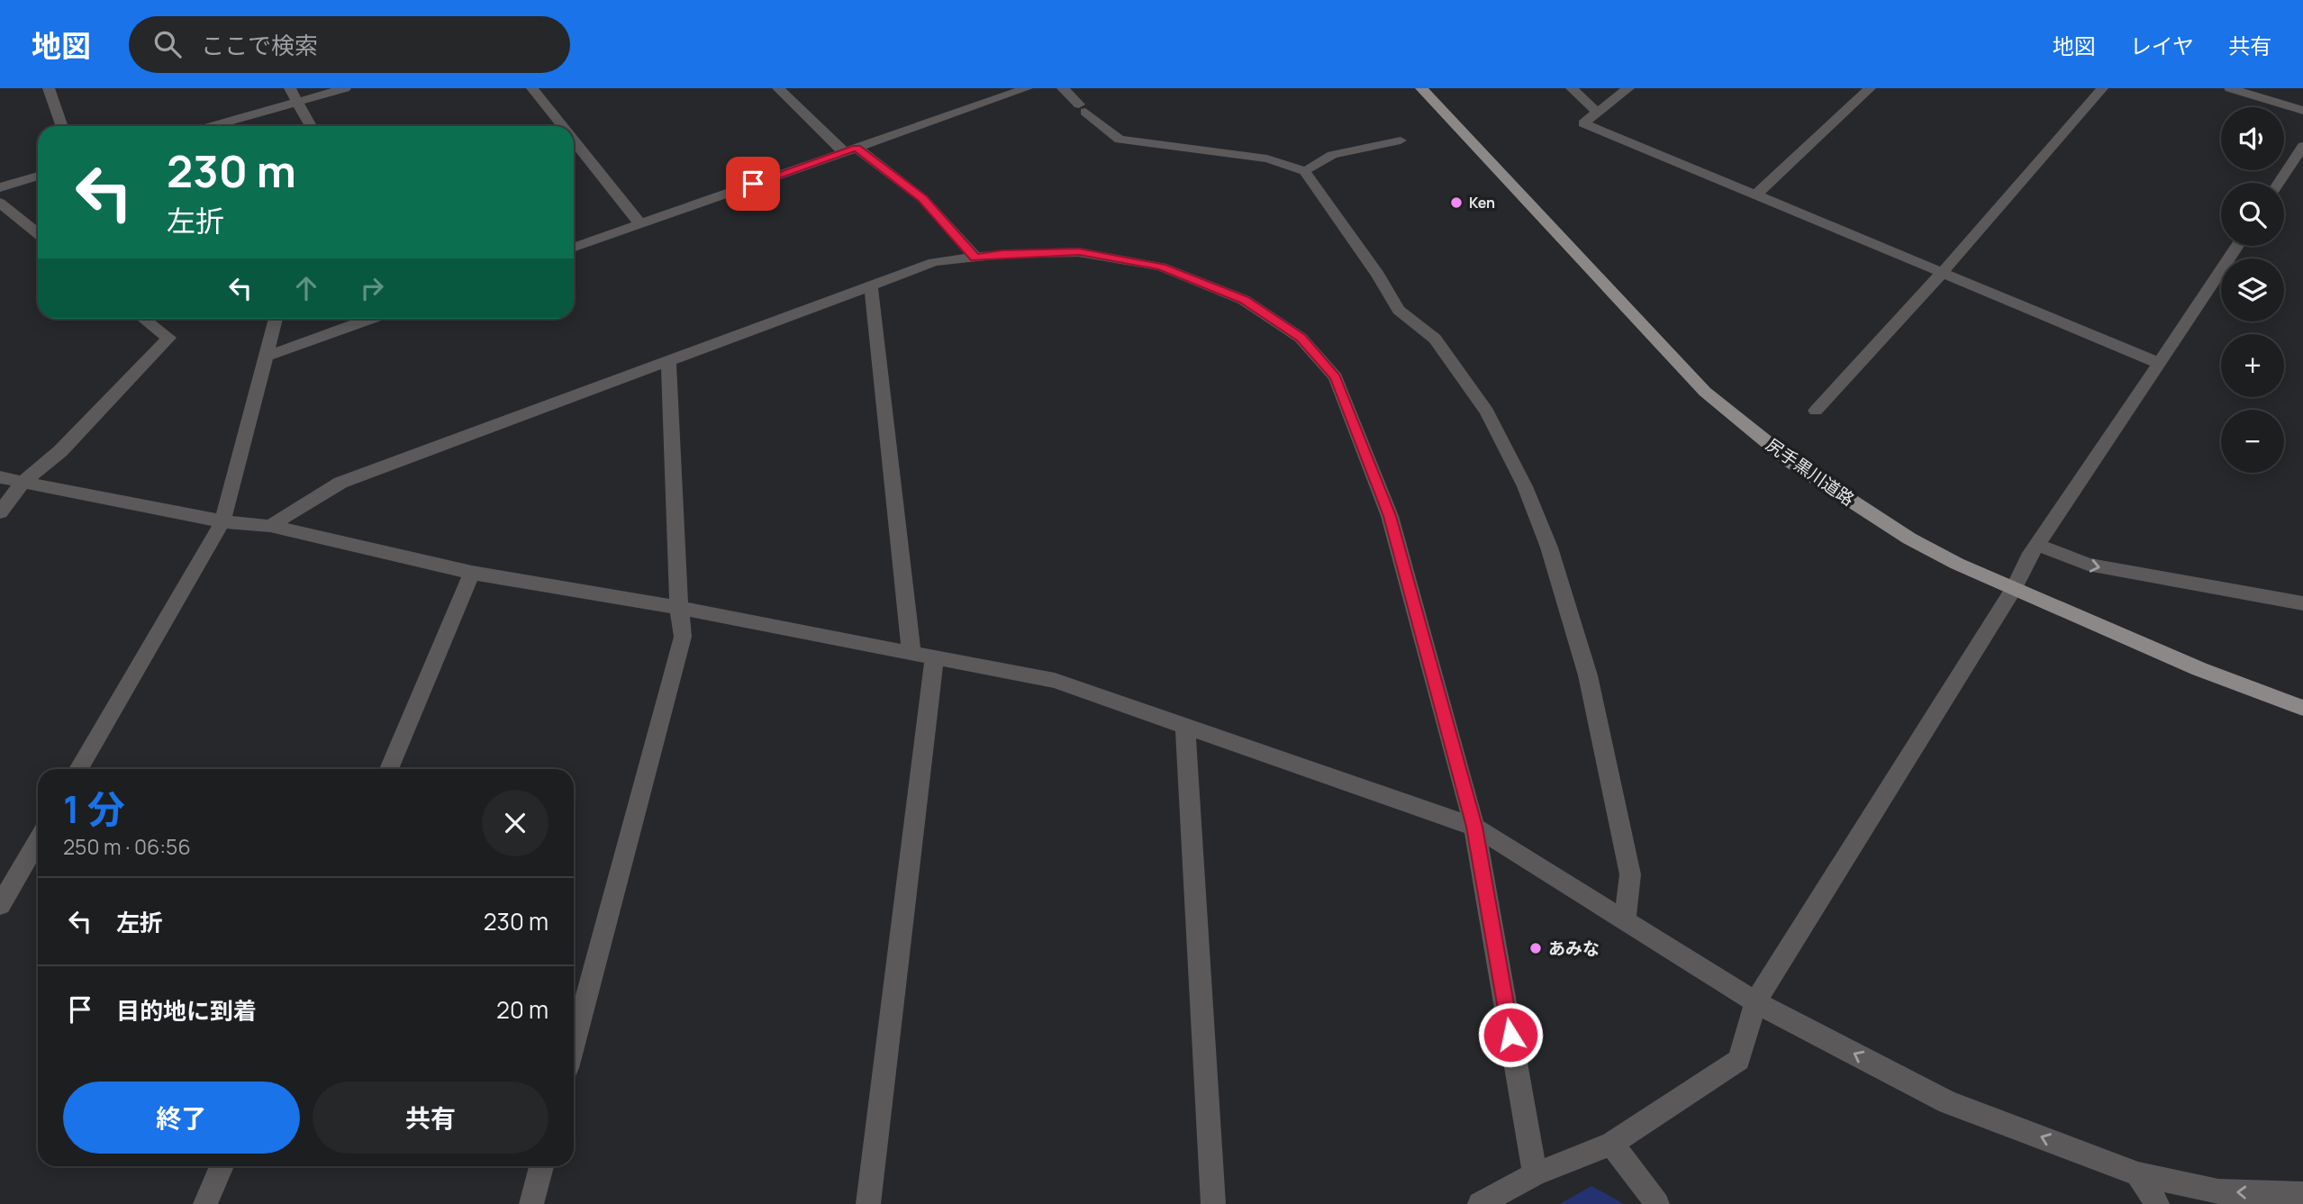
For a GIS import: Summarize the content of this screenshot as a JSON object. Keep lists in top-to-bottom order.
{
  "streets": {
    "main road": ["尻手黒川道路"]
  },
  "places": ["Ken", "あみな"],
  "page": {
    "header": "地図",
    "search": "ここで検索",
    "nav": ["地図", "レイヤ", "共有"],
    "map_buttons": ["+", "−"],
    "turn": ["230 m", "左折"],
    "heading": ["1 分", "250 m · 06:56"],
    "list": [
      {
        "name": "左折",
        "value": "230 m"
      },
      {
        "name": "目的地に到着",
        "value": "20 m"
      }
    ],
    "buttons": ["終了", "共有"]
  }
}
